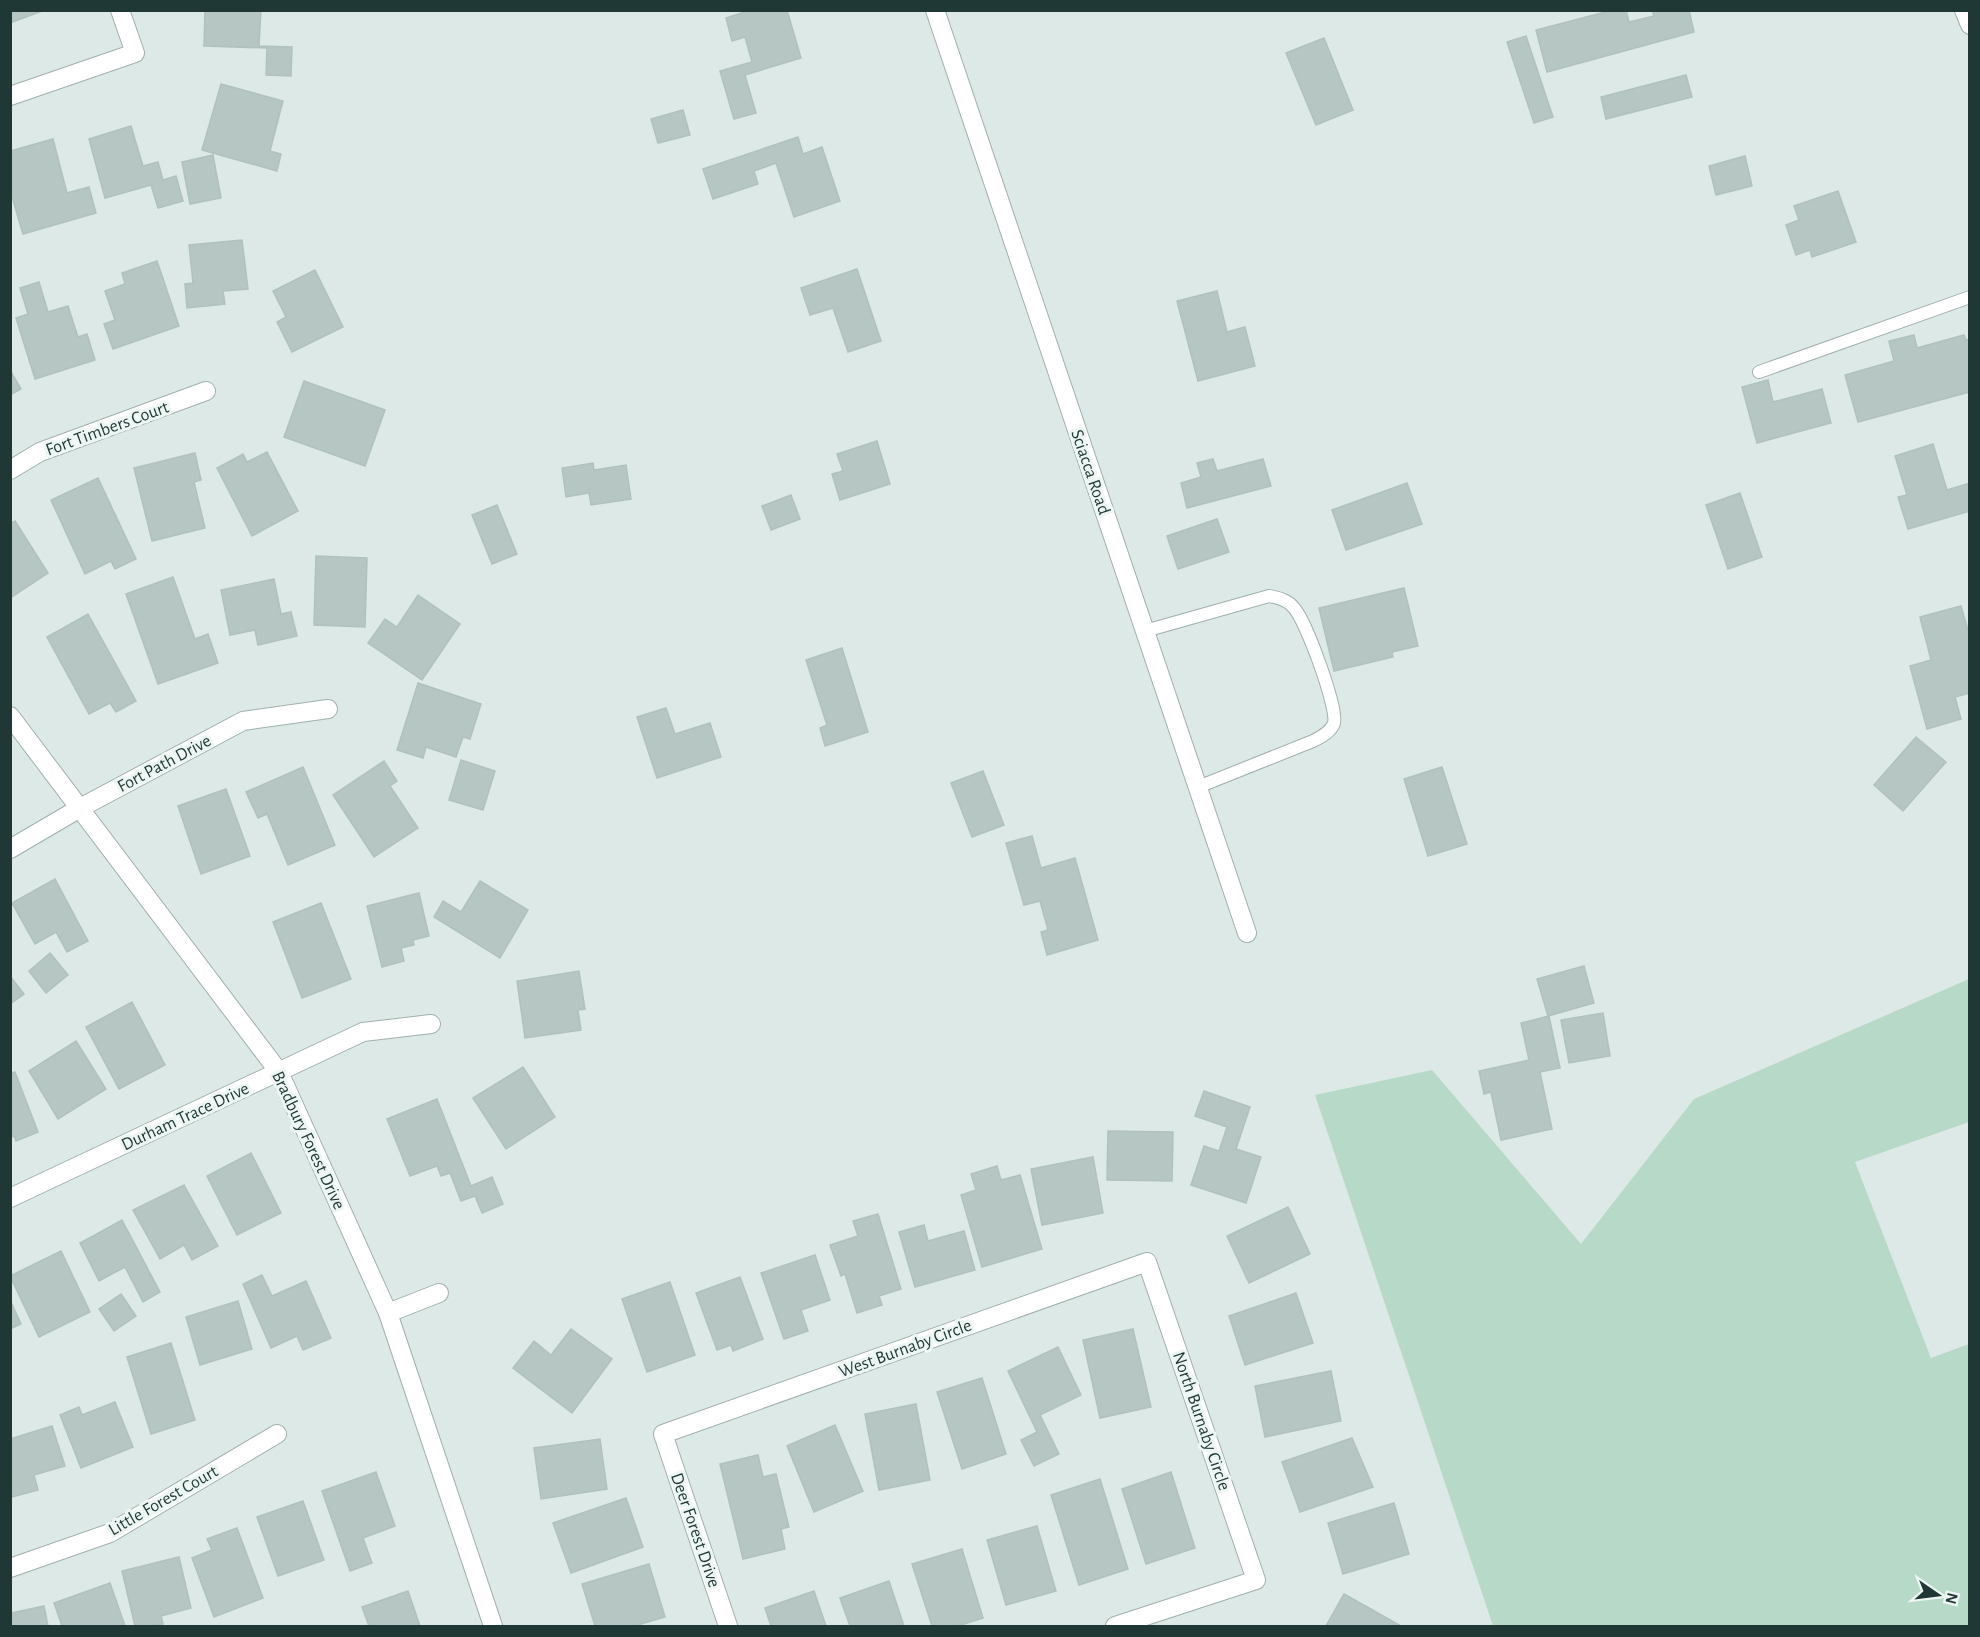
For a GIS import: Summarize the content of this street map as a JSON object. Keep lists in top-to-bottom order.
{
  "streets": {
    "street": [
      "Fort Timbers Court",
      "Sciacca Road",
      "Fort Path Drive",
      "Durham Trace Drive",
      "Bradbury Forest Drive",
      "West Burnaby Circle",
      "North Burnaby Circle",
      "Little Forest Court",
      "Deer Forest Drive"
    ]
  },
  "crossings": [
    ["Fort Path Drive", "Bradbury Forest Drive"],
    ["Durham Trace Drive", "Bradbury Forest Drive"],
    ["West Burnaby Circle", "North Burnaby Circle"],
    ["West Burnaby Circle", "Deer Forest Drive"]
  ],
  "north": "right"
}
